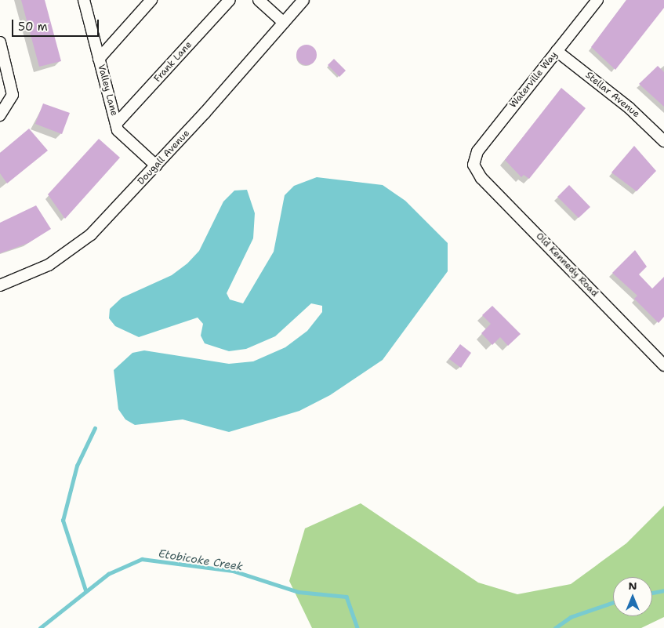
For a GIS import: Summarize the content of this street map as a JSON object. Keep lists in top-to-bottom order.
{
  "streets": {
    "street": [
      "Frank Lane",
      "Waterville Way",
      "Valley Lane",
      "Stellar Avenue",
      "Dougall Avenue",
      "Old Kennedy Road"
    ]
  },
  "crossings": [
    ["Frank Lane", "Valley Lane"],
    ["Waterville Way", "Stellar Avenue"],
    ["Waterville Way", "Old Kennedy Road"],
    ["Valley Lane", "Dougall Avenue"]
  ],
  "water": ["Etobicoke Creek"],
  "scale_bar": "50 m",
  "north": "top"
}
